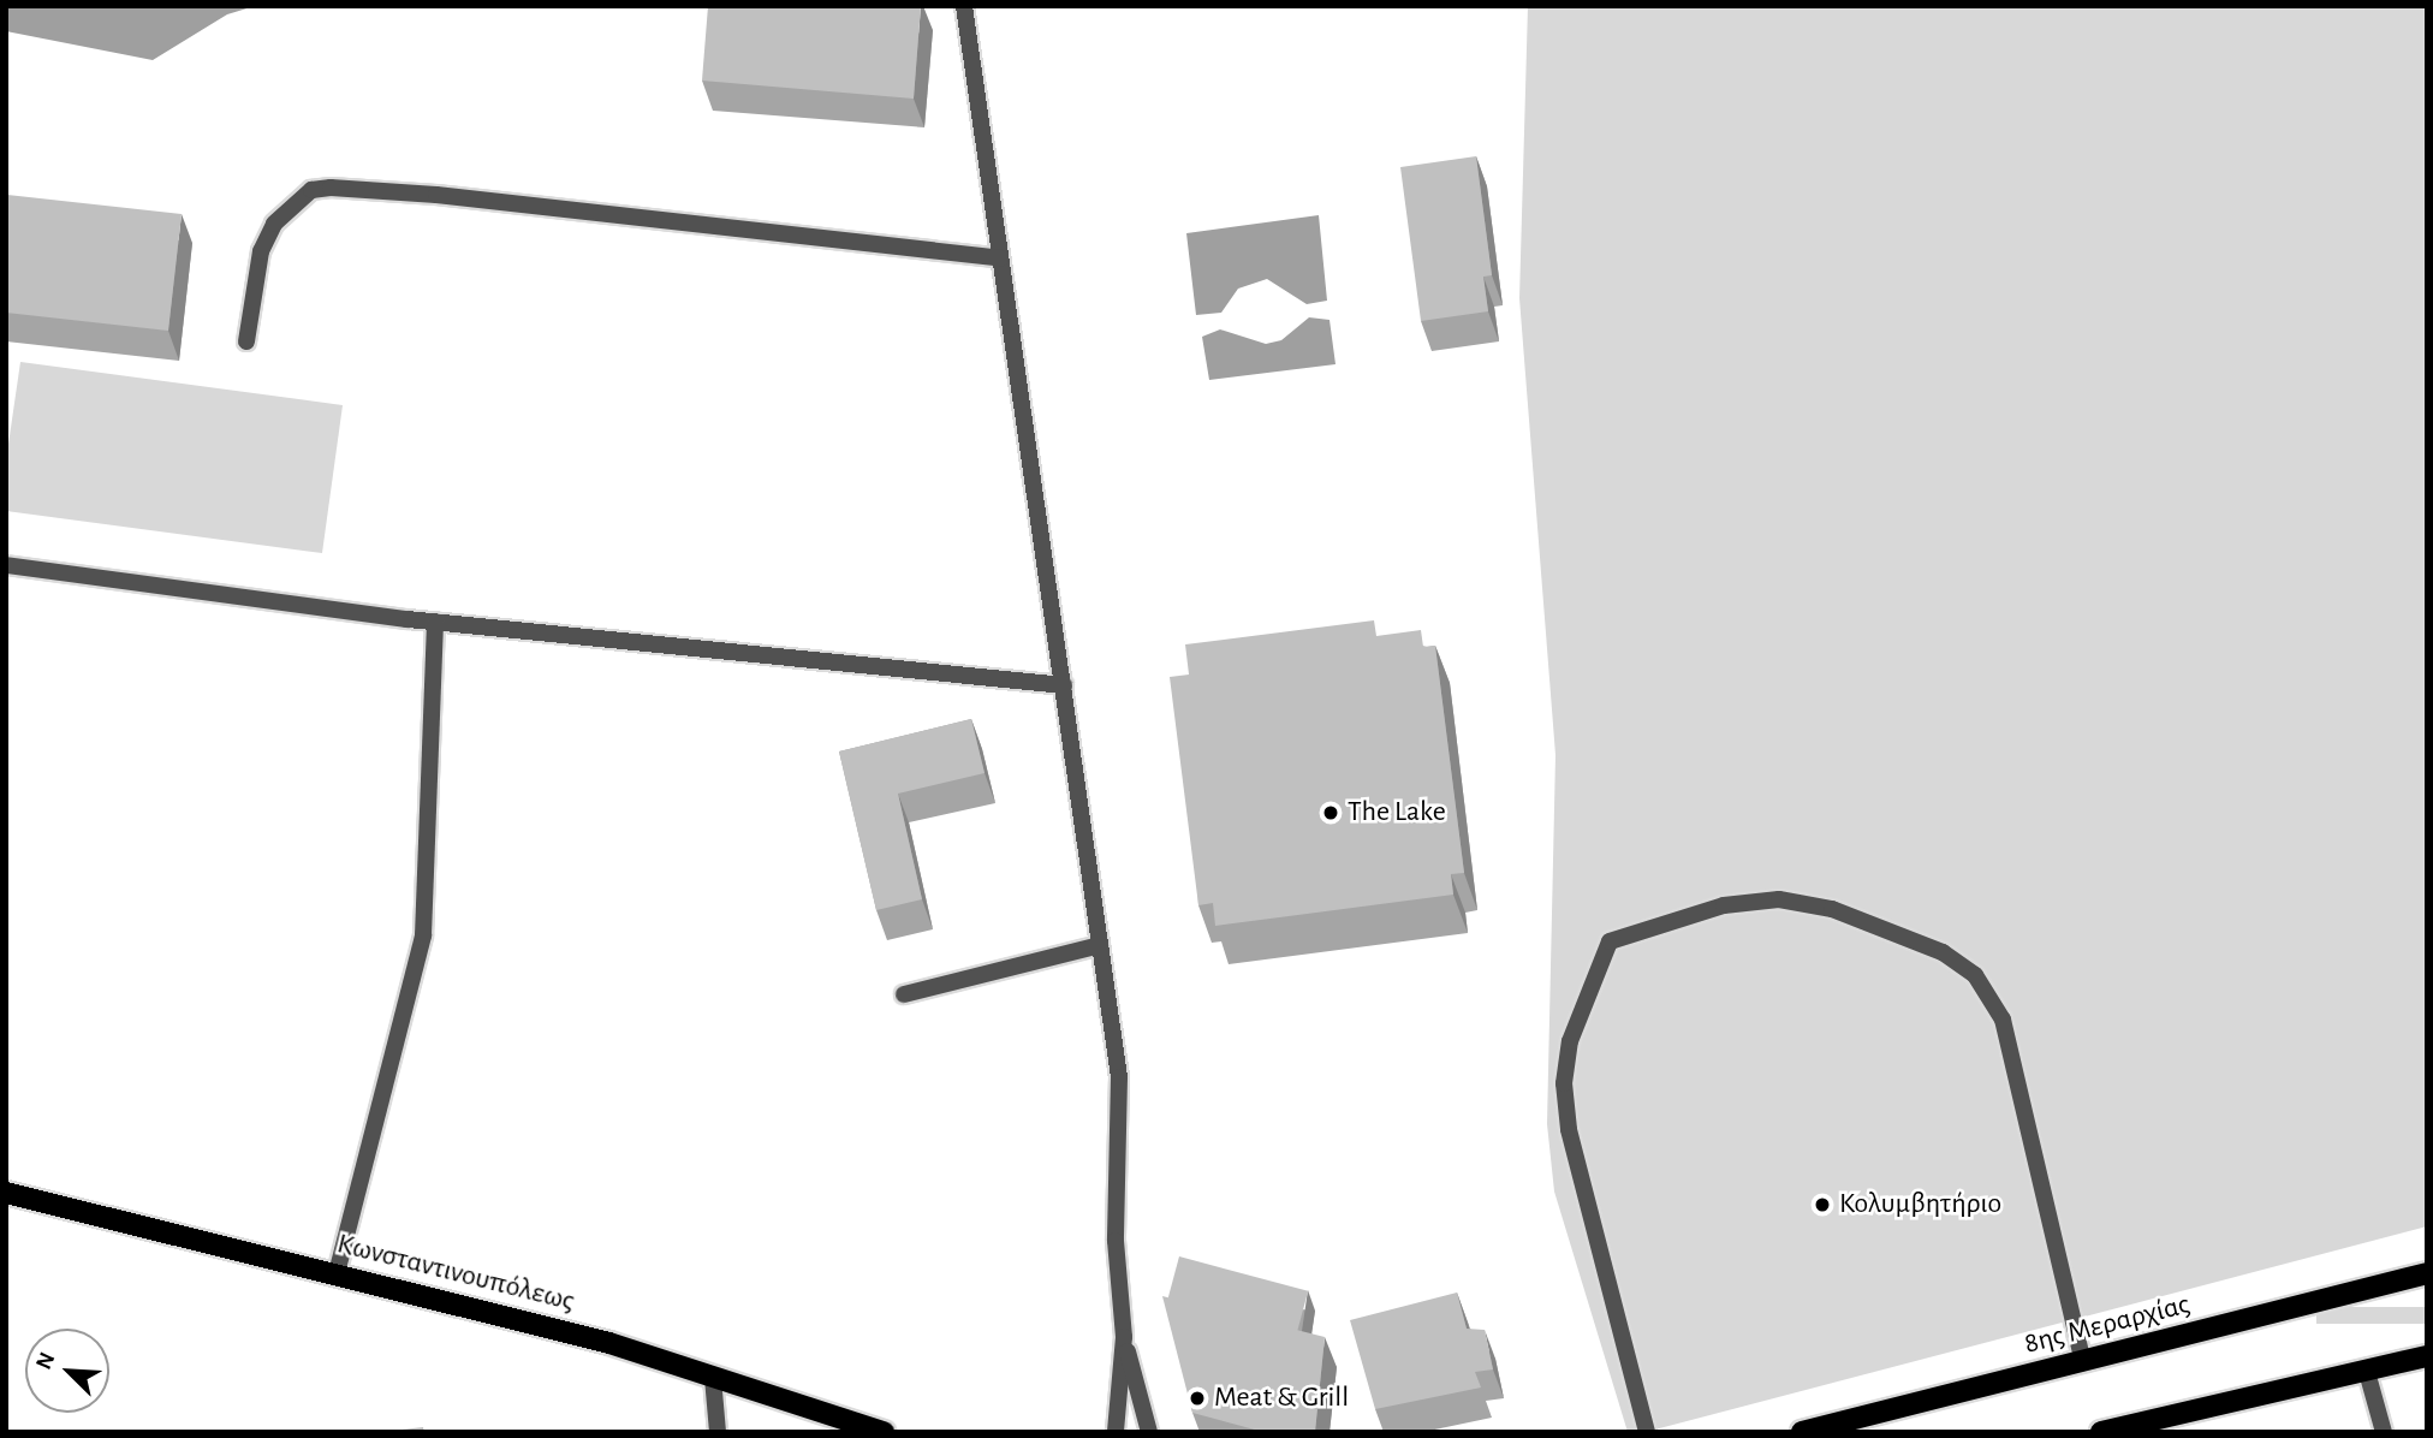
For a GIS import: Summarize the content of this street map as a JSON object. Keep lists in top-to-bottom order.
{
  "streets": {
    "main road": ["Κωνσταντινουπόλεως", "8ης Μεραρχίας"]
  },
  "places": ["The Lake", "Κολυμβητήριο", "Meat & Grill"],
  "north": "top left"
}
